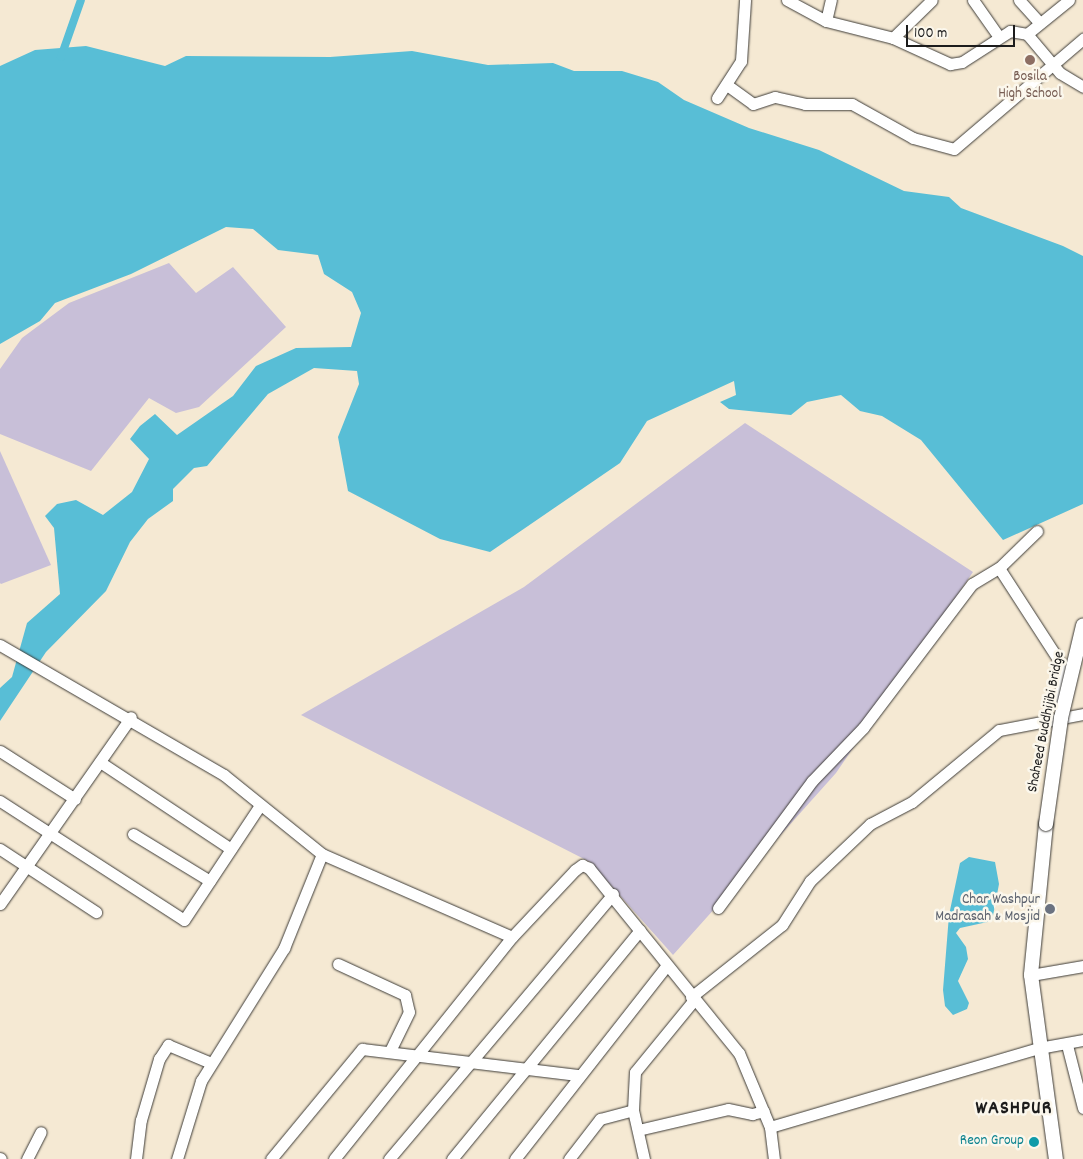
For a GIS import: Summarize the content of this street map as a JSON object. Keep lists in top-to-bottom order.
{
  "streets": {
    "main road": ["Shaheed Buddhijibi Bridge"]
  },
  "districts": ["WASHPUR"],
  "places": ["Bosila High School", "Char Washpur Madrasah & Mosjid", "Reon Group"],
  "scale_bar": "100 m"
}
